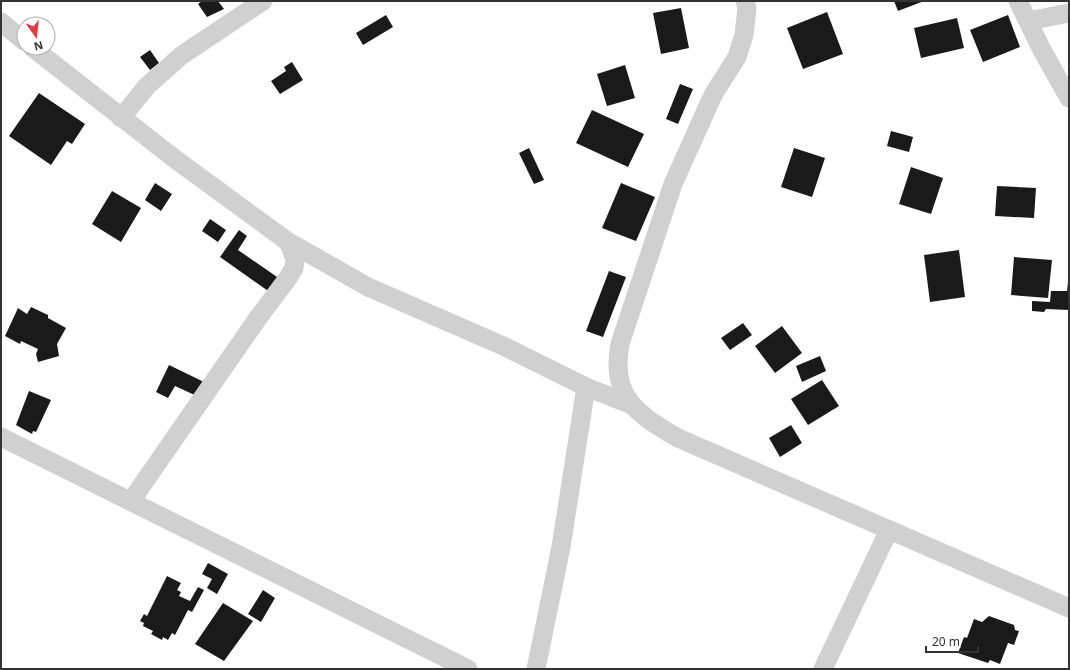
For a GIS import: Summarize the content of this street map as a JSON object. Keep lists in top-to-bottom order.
{
  "scale_bar": "20 m",
  "north": "bottom"
}
